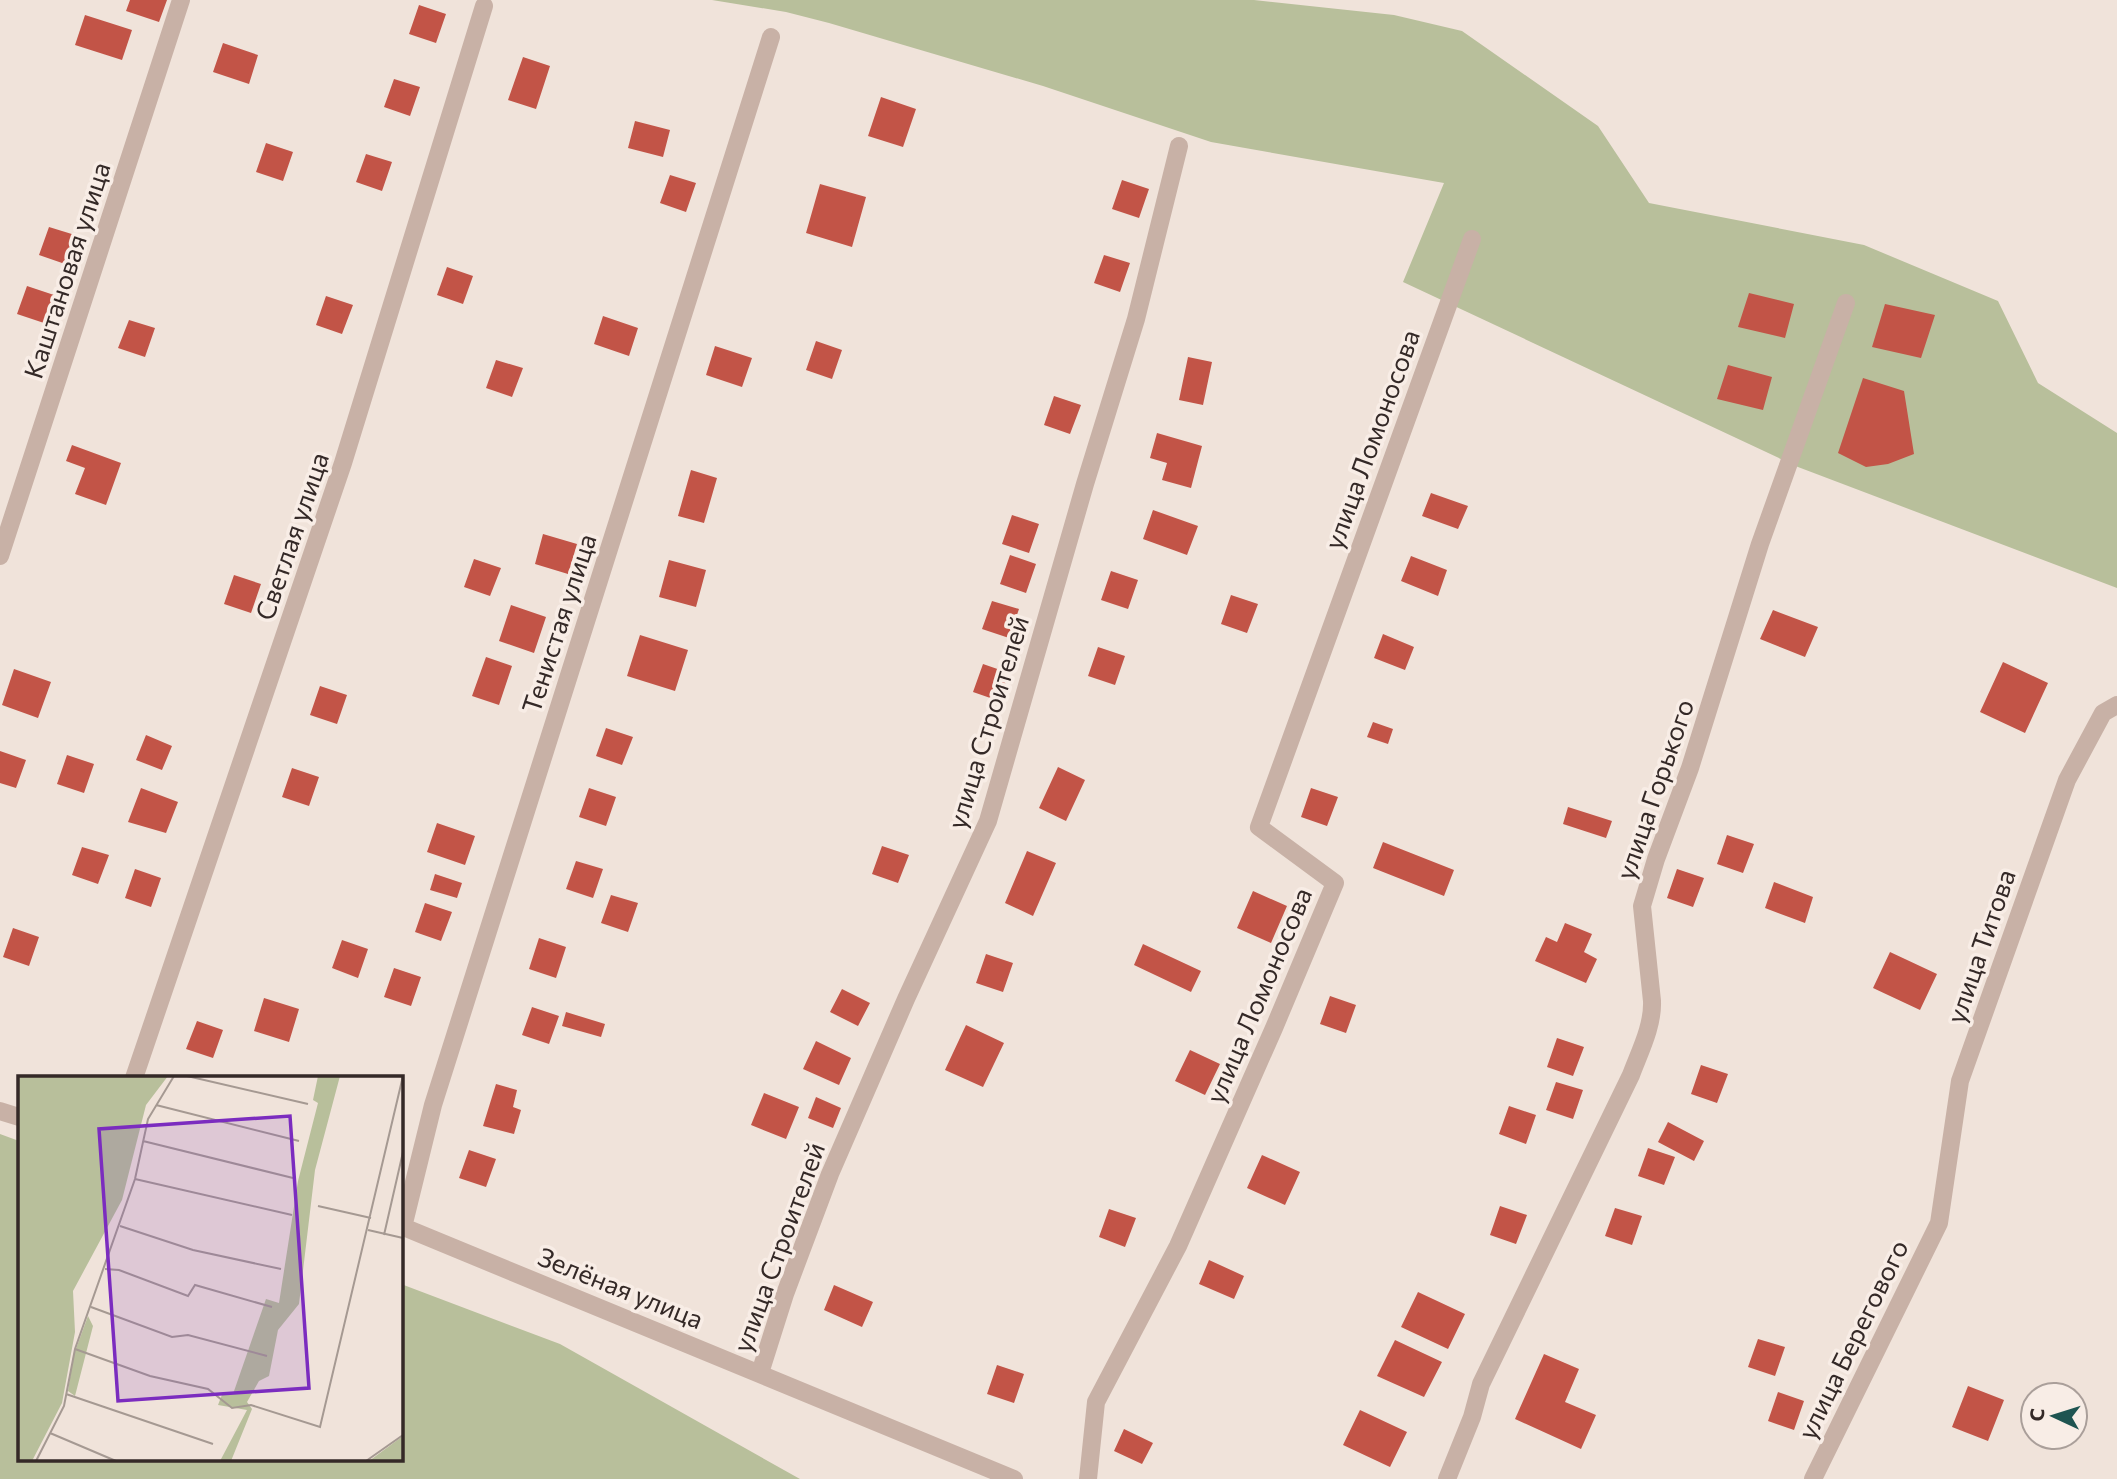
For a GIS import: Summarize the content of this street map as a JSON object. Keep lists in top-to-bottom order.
{
  "streets": {
    "street": [
      "Каштановая улица",
      "улица Ломоносова",
      "Светлая улица",
      "Тенистая улица",
      "улица Строителей",
      "улица Горького",
      "улица Титова",
      "Зелёная улица",
      "улица Берегового"
    ]
  },
  "crossings": [
    ["Тенистая улица", "Зелёная улица"],
    ["улица Строителей", "Зелёная улица"],
    ["улица Титова", "улица Берегового"]
  ],
  "north": "left"
}
